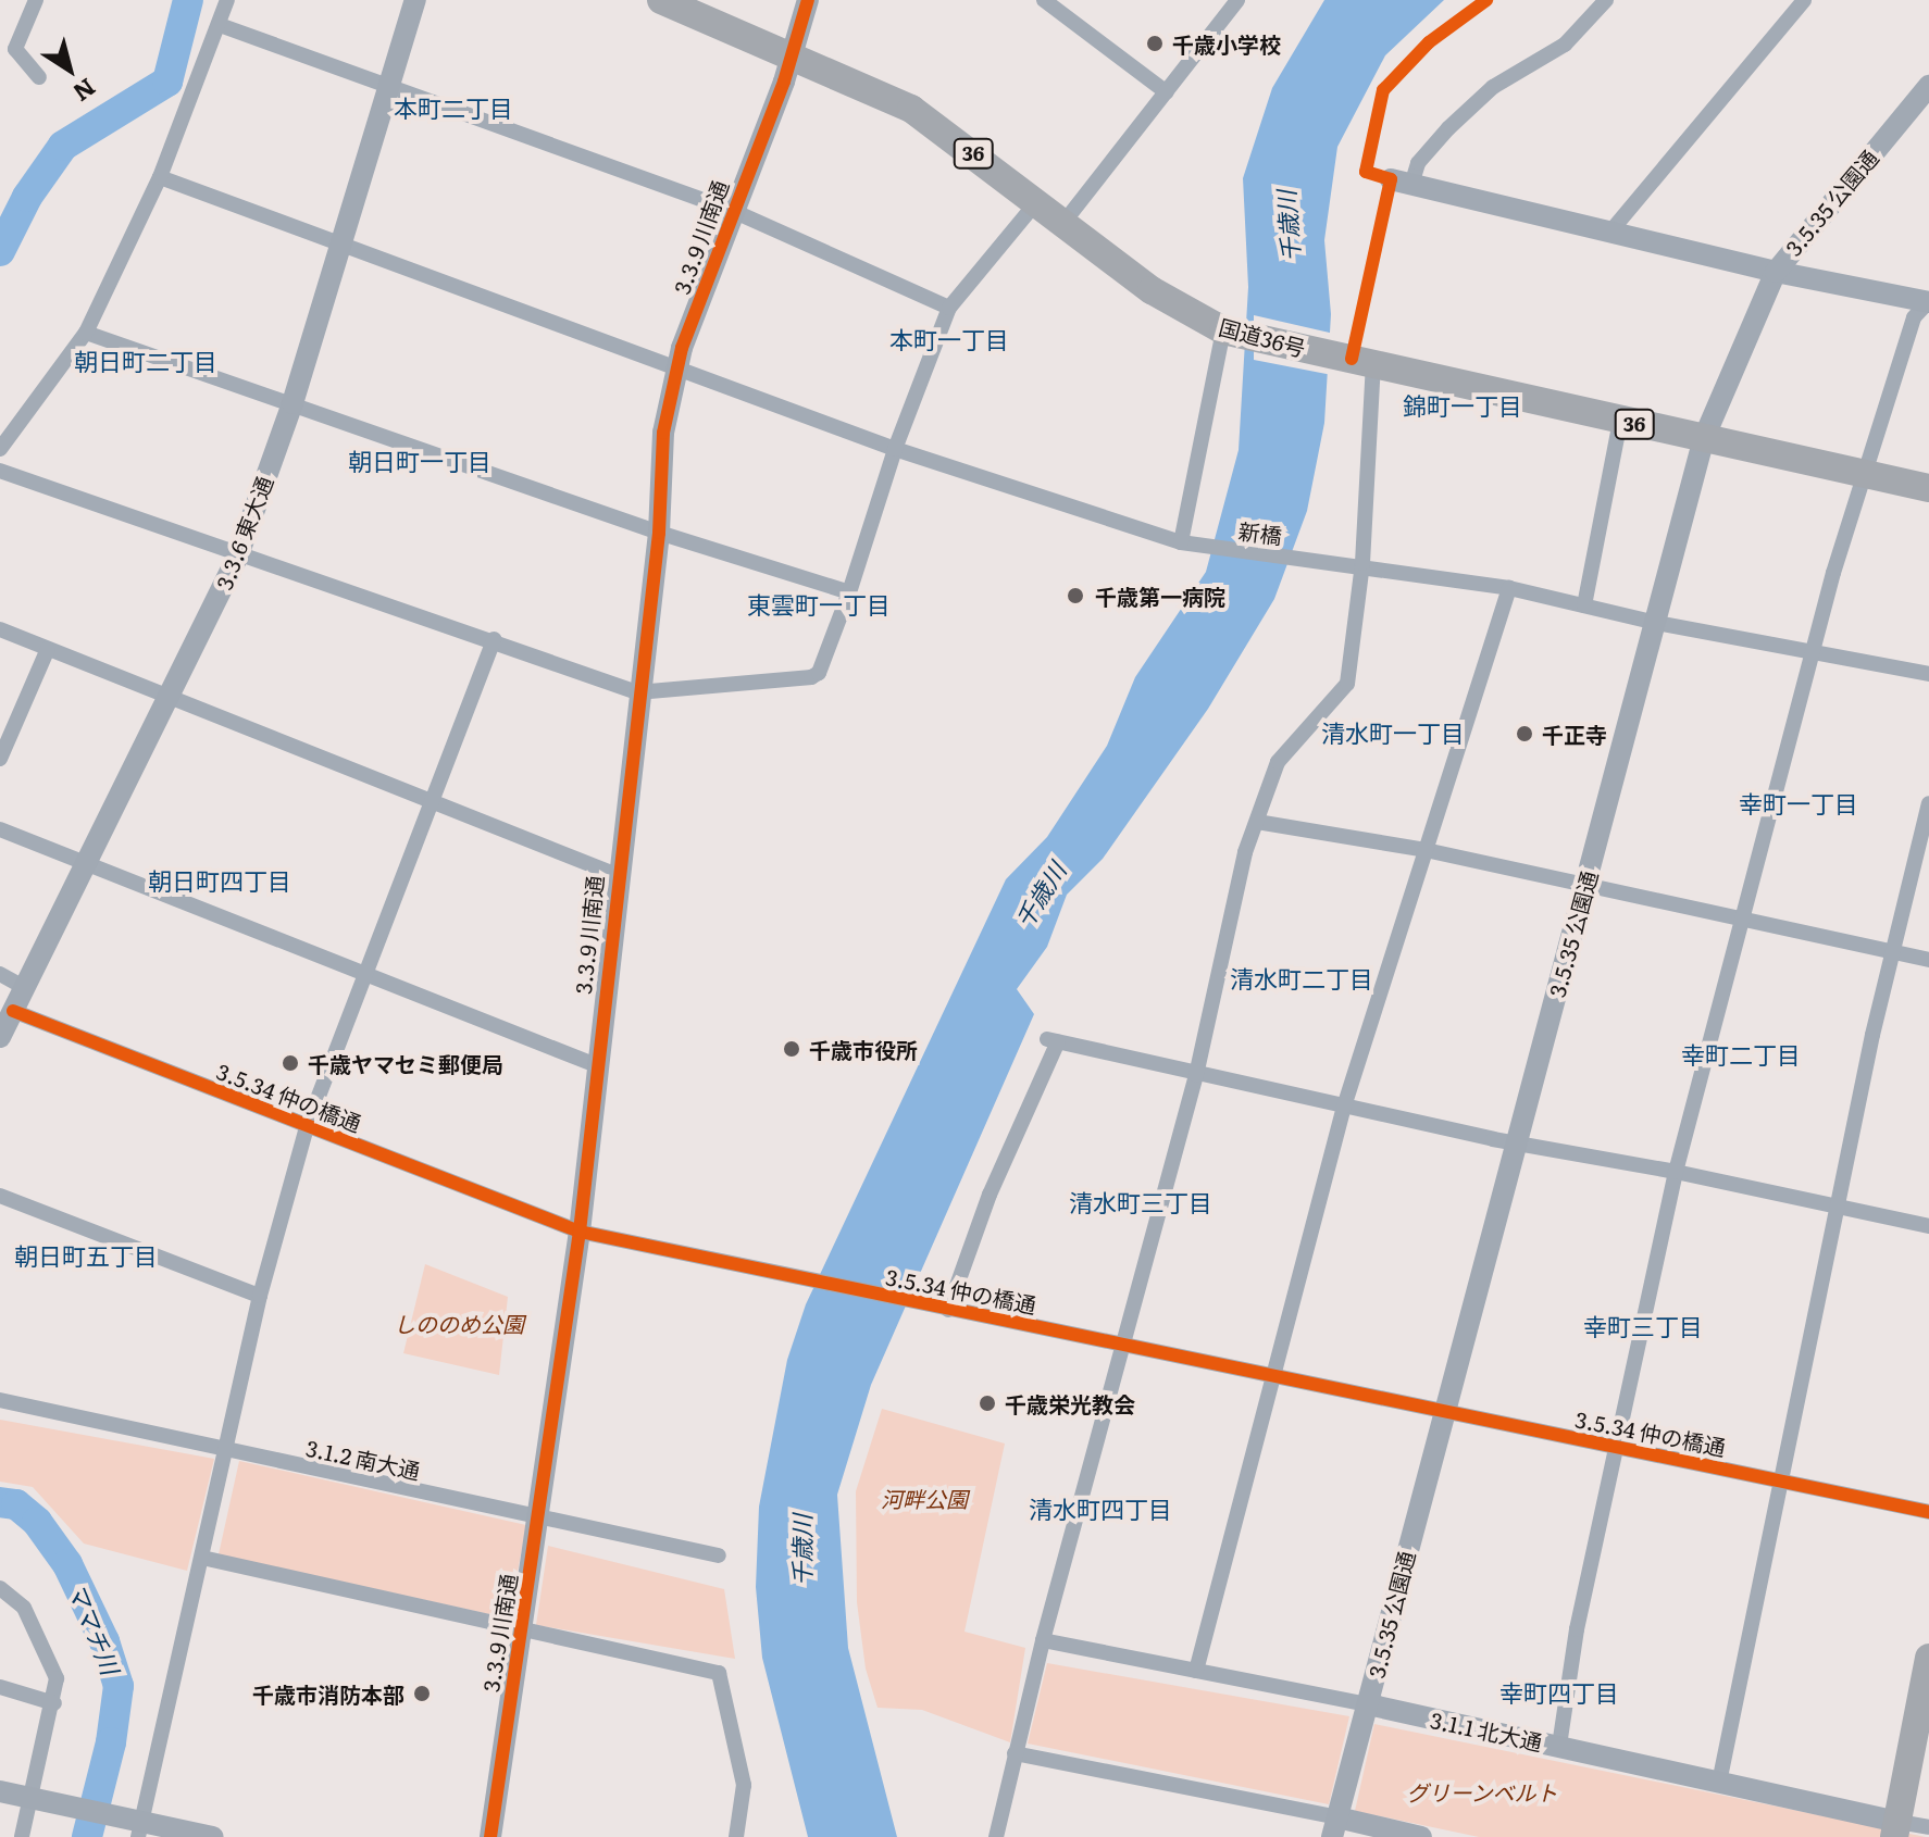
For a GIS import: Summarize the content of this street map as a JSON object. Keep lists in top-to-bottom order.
{
  "streets": {
    "highway": ["36", "国道36号"],
    "street": [
      "3.5.35 公園通",
      "3.3.9 川南通",
      "3.3.6 東大通",
      "新橋",
      "3.5.34 仲の橋通",
      "3.1.2 南大通",
      "3.1.1 北大通"
    ]
  },
  "crossings": [
    ["3.5.35 公園通", "国道36号"],
    ["3.5.35 公園通", "新橋"],
    ["3.5.35 公園通", "3.5.34 仲の橋通"],
    ["3.5.35 公園通", "3.1.1 北大通"],
    ["3.3.9 川南通", "国道36号"],
    ["3.3.9 川南通", "新橋"],
    ["3.3.9 川南通", "3.5.34 仲の橋通"],
    ["3.3.9 川南通", "3.1.2 南大通"],
    ["3.3.6 東大通", "新橋"],
    ["3.3.6 東大通", "3.5.34 仲の橋通"]
  ],
  "districts": [
    "本町二丁目",
    "本町一丁目",
    "朝日町二丁目",
    "錦町一丁目",
    "朝日町一丁目",
    "東雲町一丁目",
    "清水町一丁目",
    "幸町一丁目",
    "朝日町四丁目",
    "清水町二丁目",
    "幸町二丁目",
    "清水町三丁目",
    "朝日町五丁目",
    "幸町三丁目",
    "清水町四丁目",
    "幸町四丁目"
  ],
  "water": ["千歳川", "ママチ川"],
  "parks": ["しののめ公園", "河畔公園", "グリーンベルト"],
  "places": [
    "千歳小学校",
    "千歳第一病院",
    "千正寺",
    "千歳市役所",
    "千歳ヤマセミ郵便局",
    "千歳栄光教会",
    "千歳市消防本部"
  ],
  "north": "bottom right"
}
